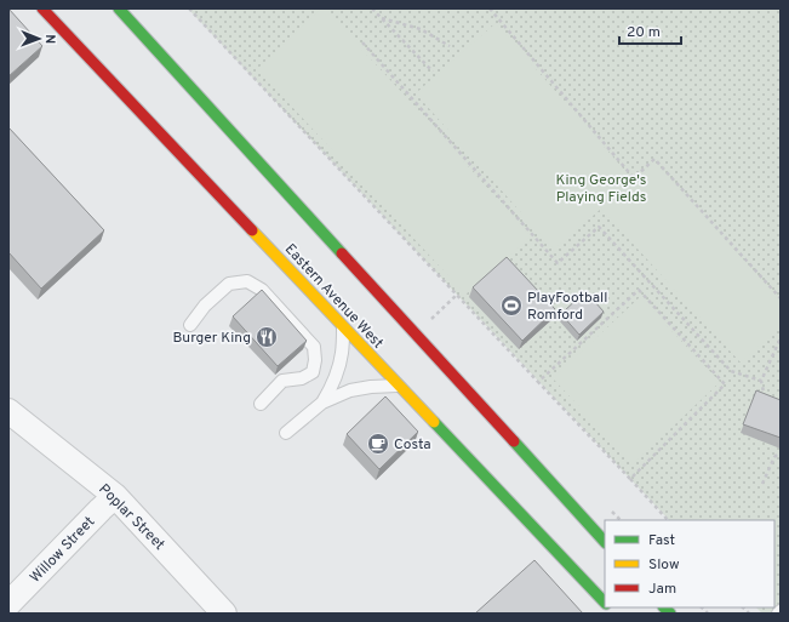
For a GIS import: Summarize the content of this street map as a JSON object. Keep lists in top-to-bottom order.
{
  "streets": {
    "highway": ["Eastern Avenue West"],
    "street": ["Poplar Street", "Willow Street"]
  },
  "crossings": [
    ["Poplar Street", "Willow Street"]
  ],
  "parks": ["King George's Playing Fields"],
  "places": {
    "sports": ["PlayFootball Romford"],
    "restaurant": ["Burger King"],
    "cafe": ["Costa"]
  },
  "legend": ["Fast", "Slow", "Jam"],
  "scale_bar": "20 m",
  "north": "right"
}
